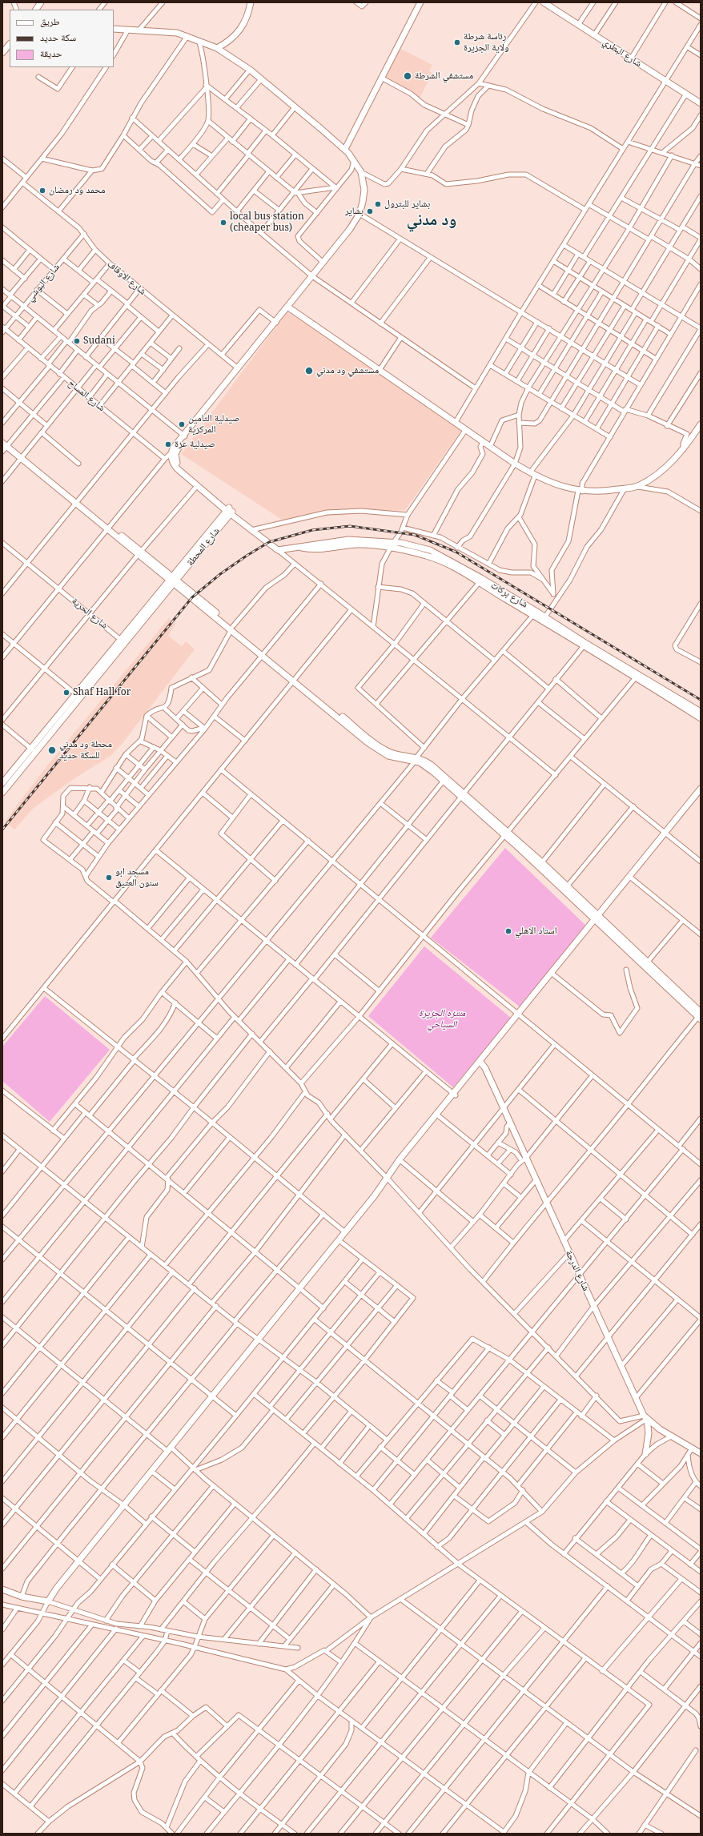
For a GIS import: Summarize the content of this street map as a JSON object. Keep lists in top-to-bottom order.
{
  "streets": {
    "street": [
      "شارع البطري",
      "شارع الاوقاف",
      "شارع البوشي",
      "شارع المساح",
      "شارع المحطة",
      "شارع بركات",
      "شارع الحرية",
      "شارع الدرجة"
    ]
  },
  "crossings": [
    ["شارع الاوقاف", "شارع البوشي"],
    ["شارع البوشي", "شارع المساح"],
    ["شارع المحطة", "شارع الحرية"]
  ],
  "districts": ["ود مدني"],
  "parks": ["منتزه الجزيرة السياحي"],
  "places": [
    "رئاسة شرطة ولاية الجزيرة",
    "مستشفي الشرطة",
    "محمد ود رمضان",
    "بشاير للبترول",
    "بشاير",
    "local bus station (cheaper bus)",
    "Sudani",
    "مستشفي ود مدني",
    "صيدلية التامين المركزية",
    "صيدلية عزة",
    "Shaf Hall for",
    "محطة ود مدني للسكة حديد",
    "مسجد ابو سنون العتيق",
    "استاد الاهلي"
  ],
  "legend": ["طريق", "سكة حديد", "حديقة"]
}
